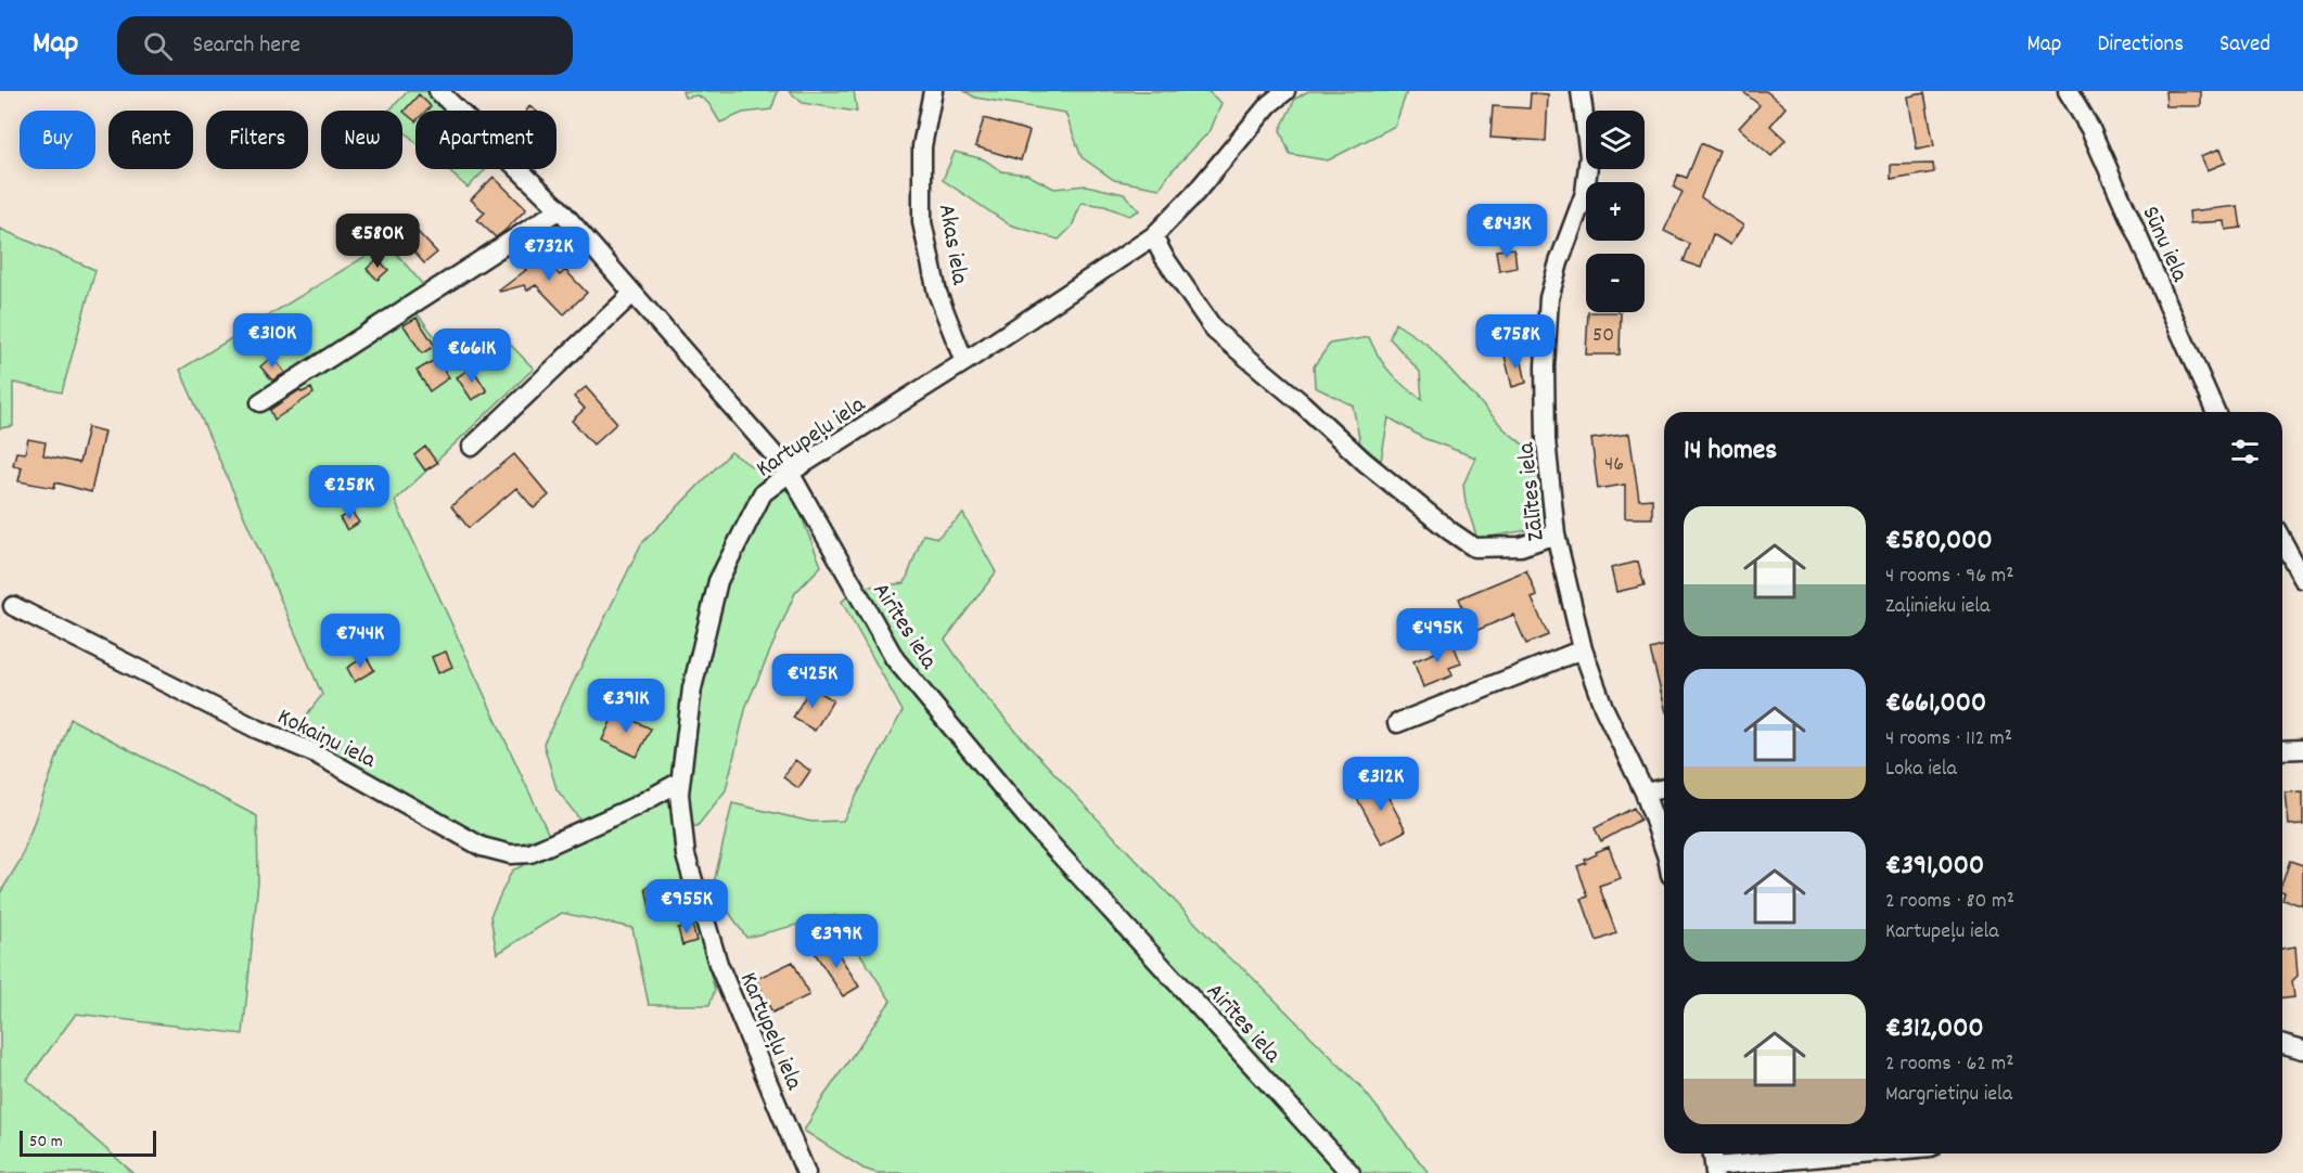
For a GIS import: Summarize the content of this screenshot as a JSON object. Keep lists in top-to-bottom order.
{
  "streets": {
    "street": [
      "Sūnu iela",
      "Akas iela",
      "Kartupeļu iela",
      "Zālītes iela",
      "Airītes iela",
      "Kokaiņu iela"
    ]
  },
  "crossings": [
    ["Akas iela", "Kartupeļu iela"],
    ["Kartupeļu iela", "Airītes iela"],
    ["Kartupeļu iela", "Kokaiņu iela"]
  ],
  "house_numbers": ["50", "46"],
  "scale_bar": "50 m",
  "page": {
    "header": "Map",
    "search": "Search here",
    "nav": ["Map", "Directions", "Saved"],
    "map_buttons": ["+", "−"],
    "chip": [
      "Buy",
      "Rent",
      "Filters",
      "New",
      "Apartment"
    ],
    "price": [
      "€843K",
      "€580K",
      "€732K",
      "€310K",
      "€758K",
      "€661K",
      "€258K",
      "€495K",
      "€744K",
      "€425K",
      "€391K",
      "€312K",
      "€955K",
      "€399K"
    ],
    "heading": "14 homes",
    "list": [
      {
        "name": "€580,000",
        "note": "4 rooms · 96 m² · Zaļinieku iela"
      },
      {
        "name": "€661,000",
        "note": "4 rooms · 112 m² · Loka iela"
      },
      {
        "name": "€391,000",
        "note": "2 rooms · 80 m² · Kartupeļu iela"
      },
      {
        "name": "€312,000",
        "note": "2 rooms · 62 m² · Margrietiņu iela"
      }
    ],
    "scale": "50 m"
  }
}
